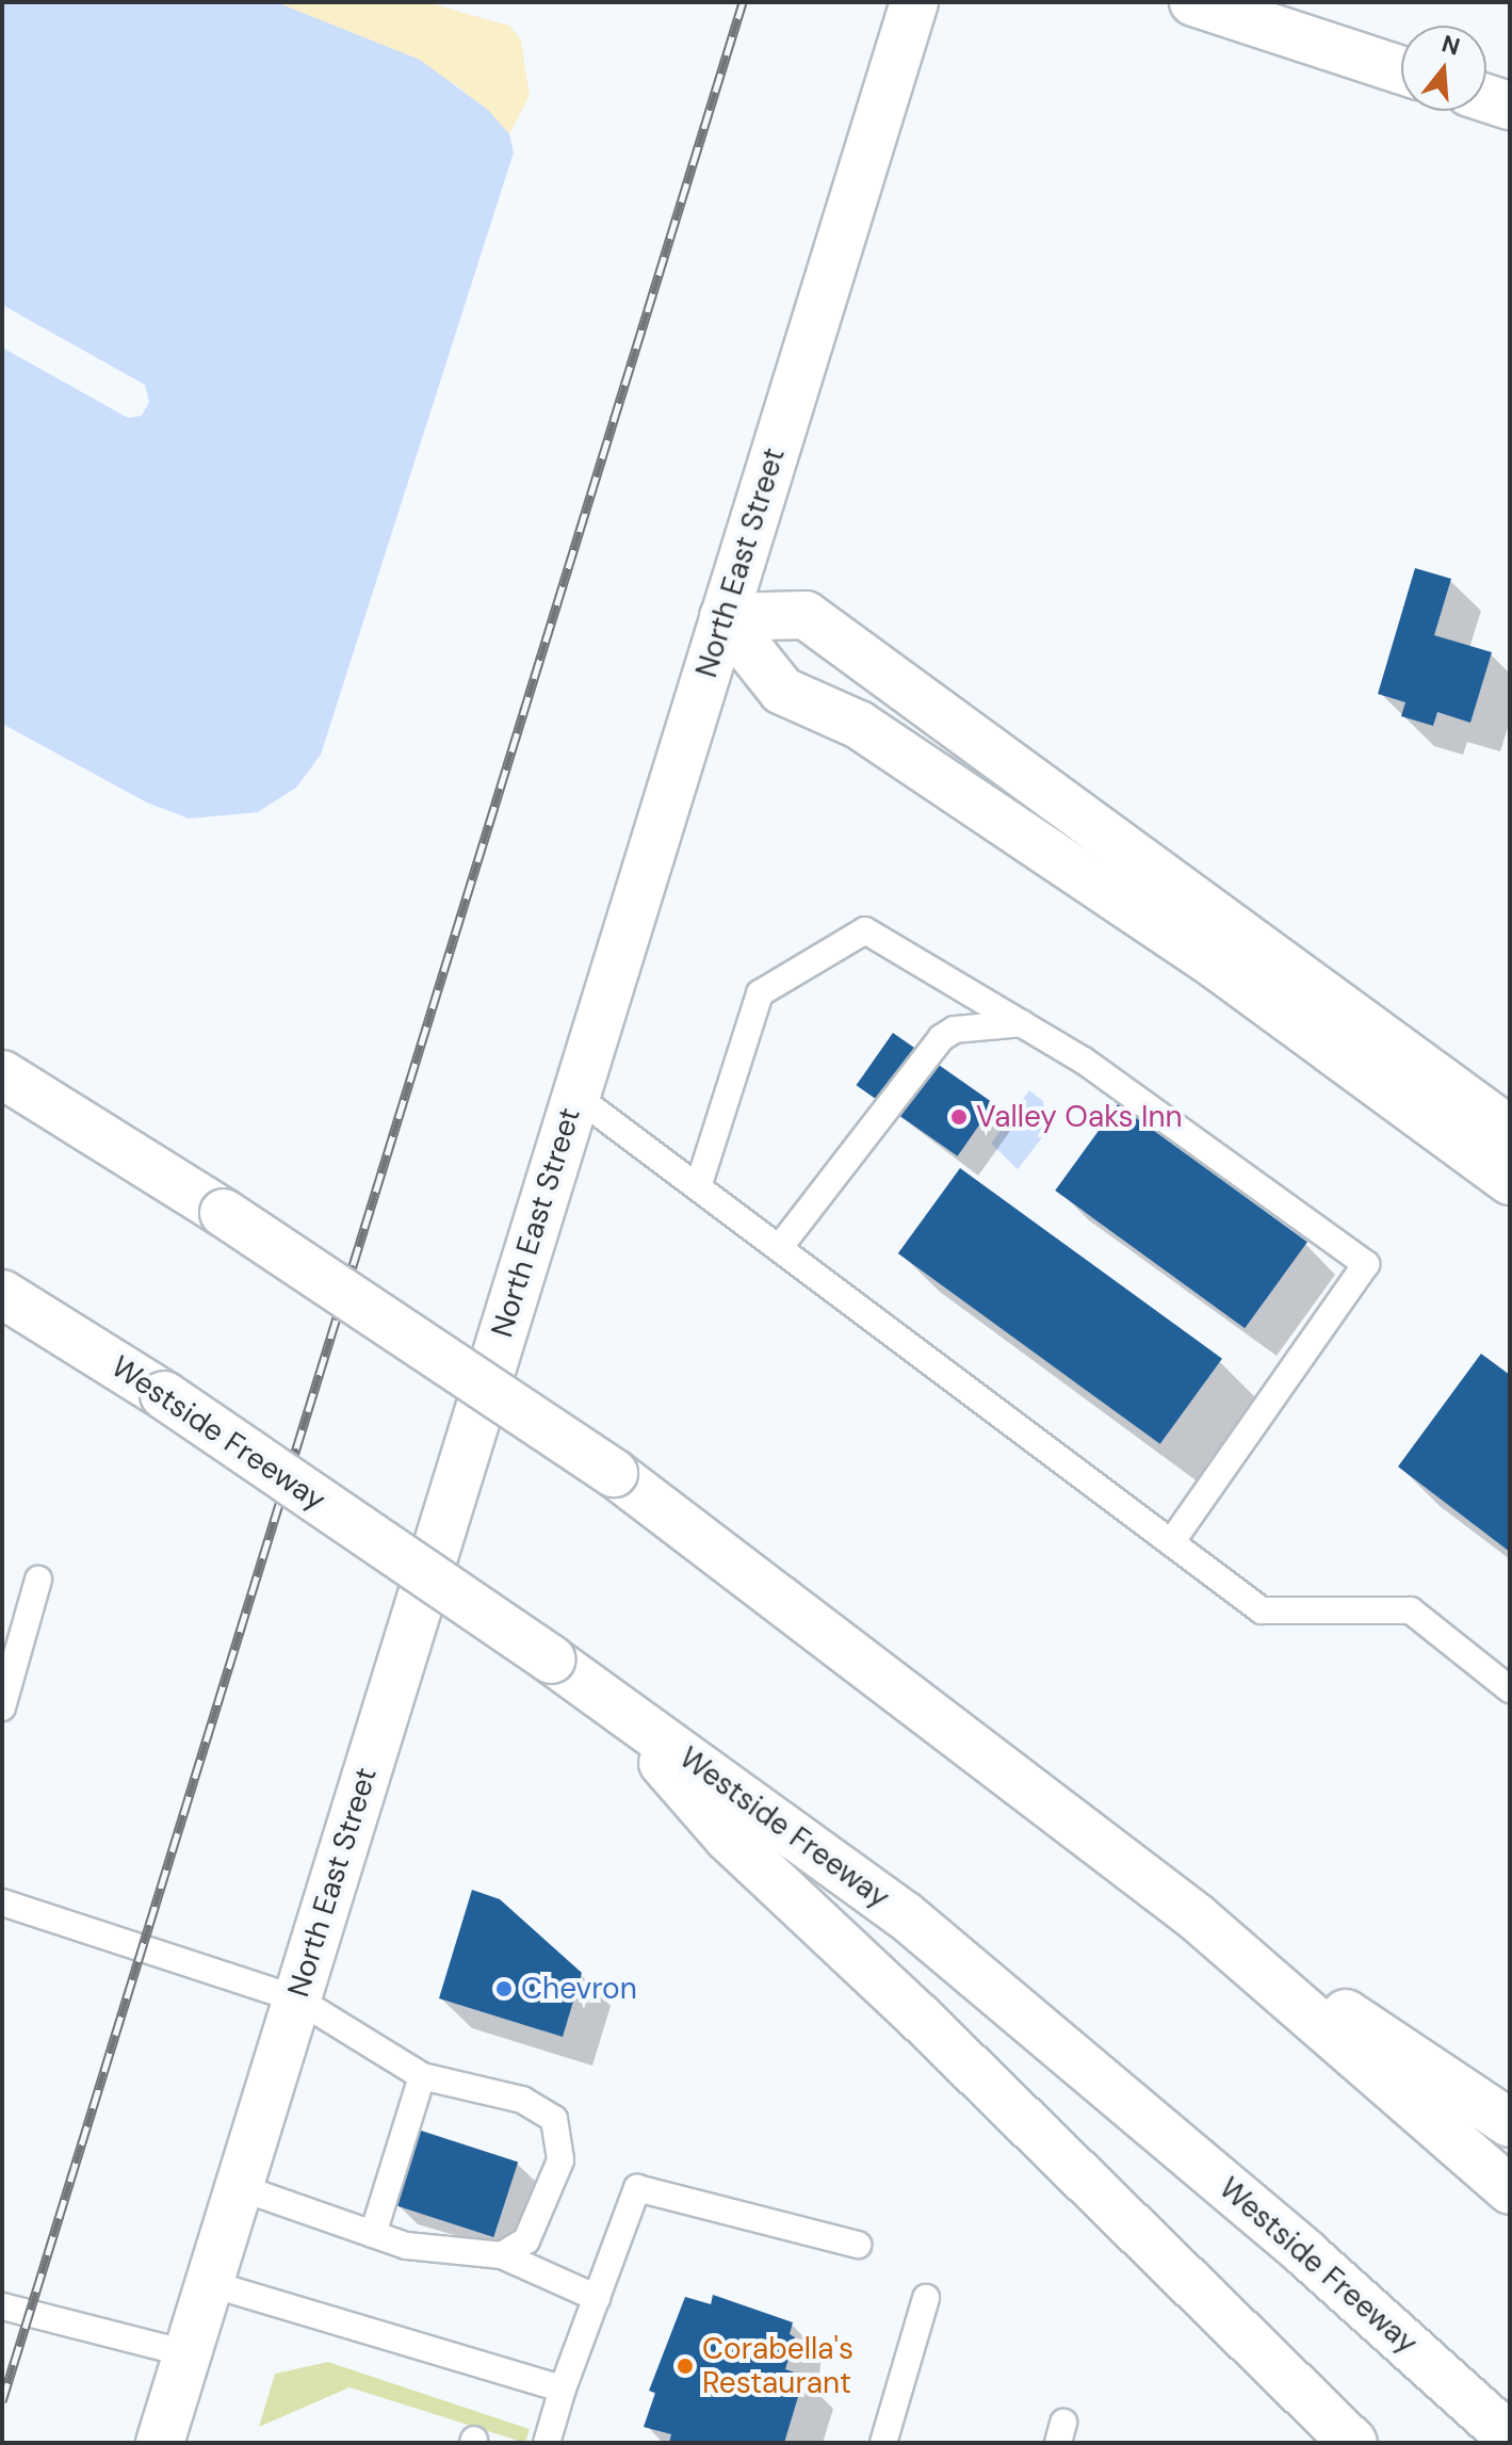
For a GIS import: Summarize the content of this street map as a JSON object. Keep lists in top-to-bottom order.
{
  "streets": {
    "main road": ["North East Street", "Westside Freeway"]
  },
  "places": ["Valley Oaks Inn", "Chevron", "Corabella's Restaurant"],
  "north": "top"
}
